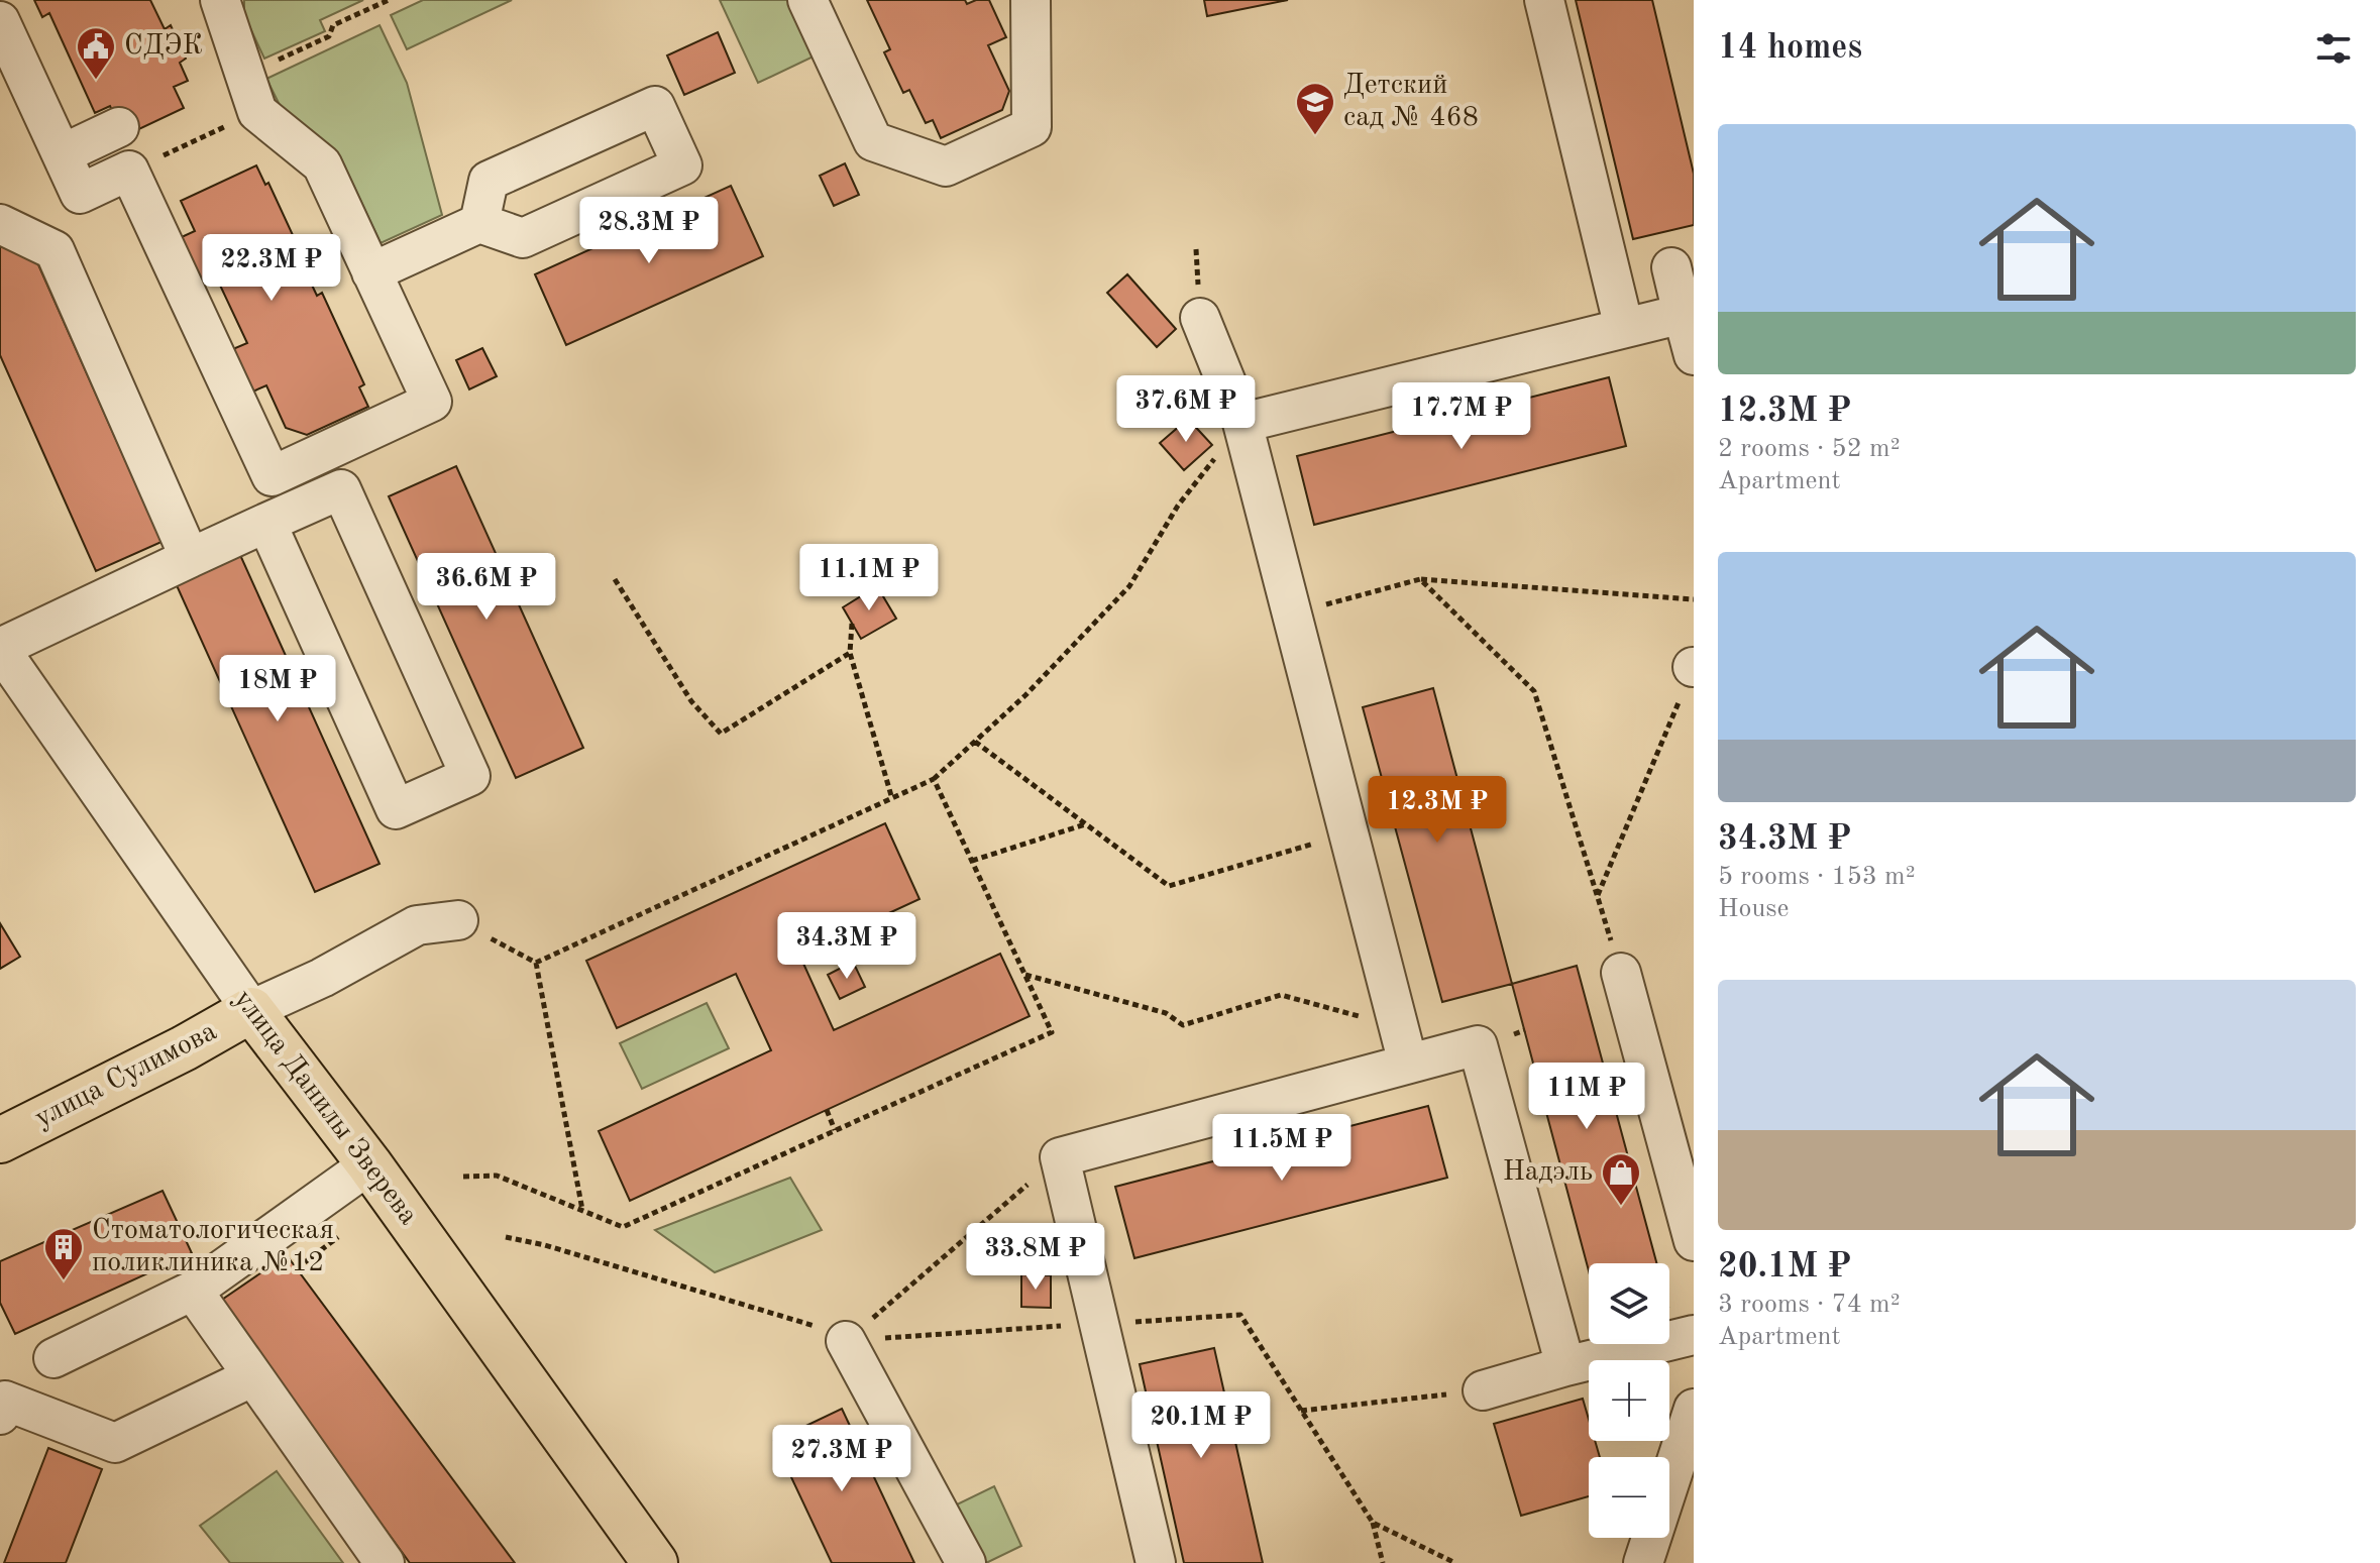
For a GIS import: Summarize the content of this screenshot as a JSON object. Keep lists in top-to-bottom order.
{
  "streets": {
    "main road": ["улица Сулимова", "улица Данилы Зверева"]
  },
  "crossings": [
    ["улица Сулимова", "улица Данилы Зверева"]
  ],
  "places": {
    "public building": ["СДЭК"],
    "school or university": ["Детский сад № 468"],
    "shop": ["Надэль"],
    "building": ["Стоматологическая поликлиника №12"]
  },
  "page": {
    "heading": "14 homes",
    "list": [
      {
        "name": "12.3M ₽",
        "note": "2 rooms · 52 m² · Apartment"
      },
      {
        "name": "34.3M ₽",
        "note": "5 rooms · 153 m² · House"
      },
      {
        "name": "20.1M ₽",
        "note": "3 rooms · 74 m² · Apartment"
      }
    ],
    "price": [
      "28.3M ₽",
      "22.3M ₽",
      "37.6M ₽",
      "17.7M ₽",
      "11.1M ₽",
      "36.6M ₽",
      "18M ₽",
      "12.3M ₽",
      "34.3M ₽",
      "11M ₽",
      "11.5M ₽",
      "33.8M ₽",
      "20.1M ₽",
      "27.3M ₽"
    ],
    "map_buttons": ["+", "−"]
  }
}
